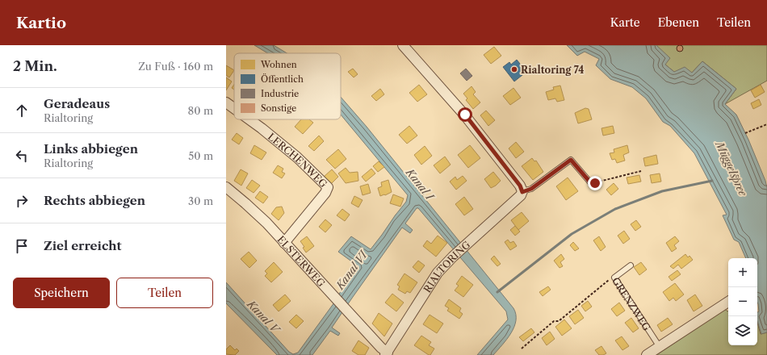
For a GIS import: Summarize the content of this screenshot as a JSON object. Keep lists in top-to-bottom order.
{
  "streets": {
    "street": ["LERCHENWEG", "ELSTERWEG", "RIALTORING"],
    "lane": ["GRENZWEG"]
  },
  "crossings": [
    ["LERCHENWEG", "ELSTERWEG"],
    ["ELSTERWEG", "RIALTORING"]
  ],
  "water": [
    "Müggelspree",
    "Kanal I",
    "Kanal VI",
    "Kanal V"
  ],
  "places": ["Rialtoring 74"],
  "legend": [
    "Wohnen",
    "Öffentlich",
    "Industrie",
    "Sonstige"
  ],
  "page": {
    "header": "Kartio",
    "nav": ["Karte", "Ebenen", "Teilen"],
    "heading": ["2 Min.", "Zu Fuß · 160 m"],
    "list": [
      ["Geradeaus", "Rialtoring", "80 m"],
      ["Links abbiegen", "Rialtoring", "50 m"],
      ["Rechts abbiegen", "30 m"],
      "Ziel erreicht"
    ],
    "map_buttons": ["+", "−"],
    "buttons": ["Speichern", "Teilen"]
  }
}
